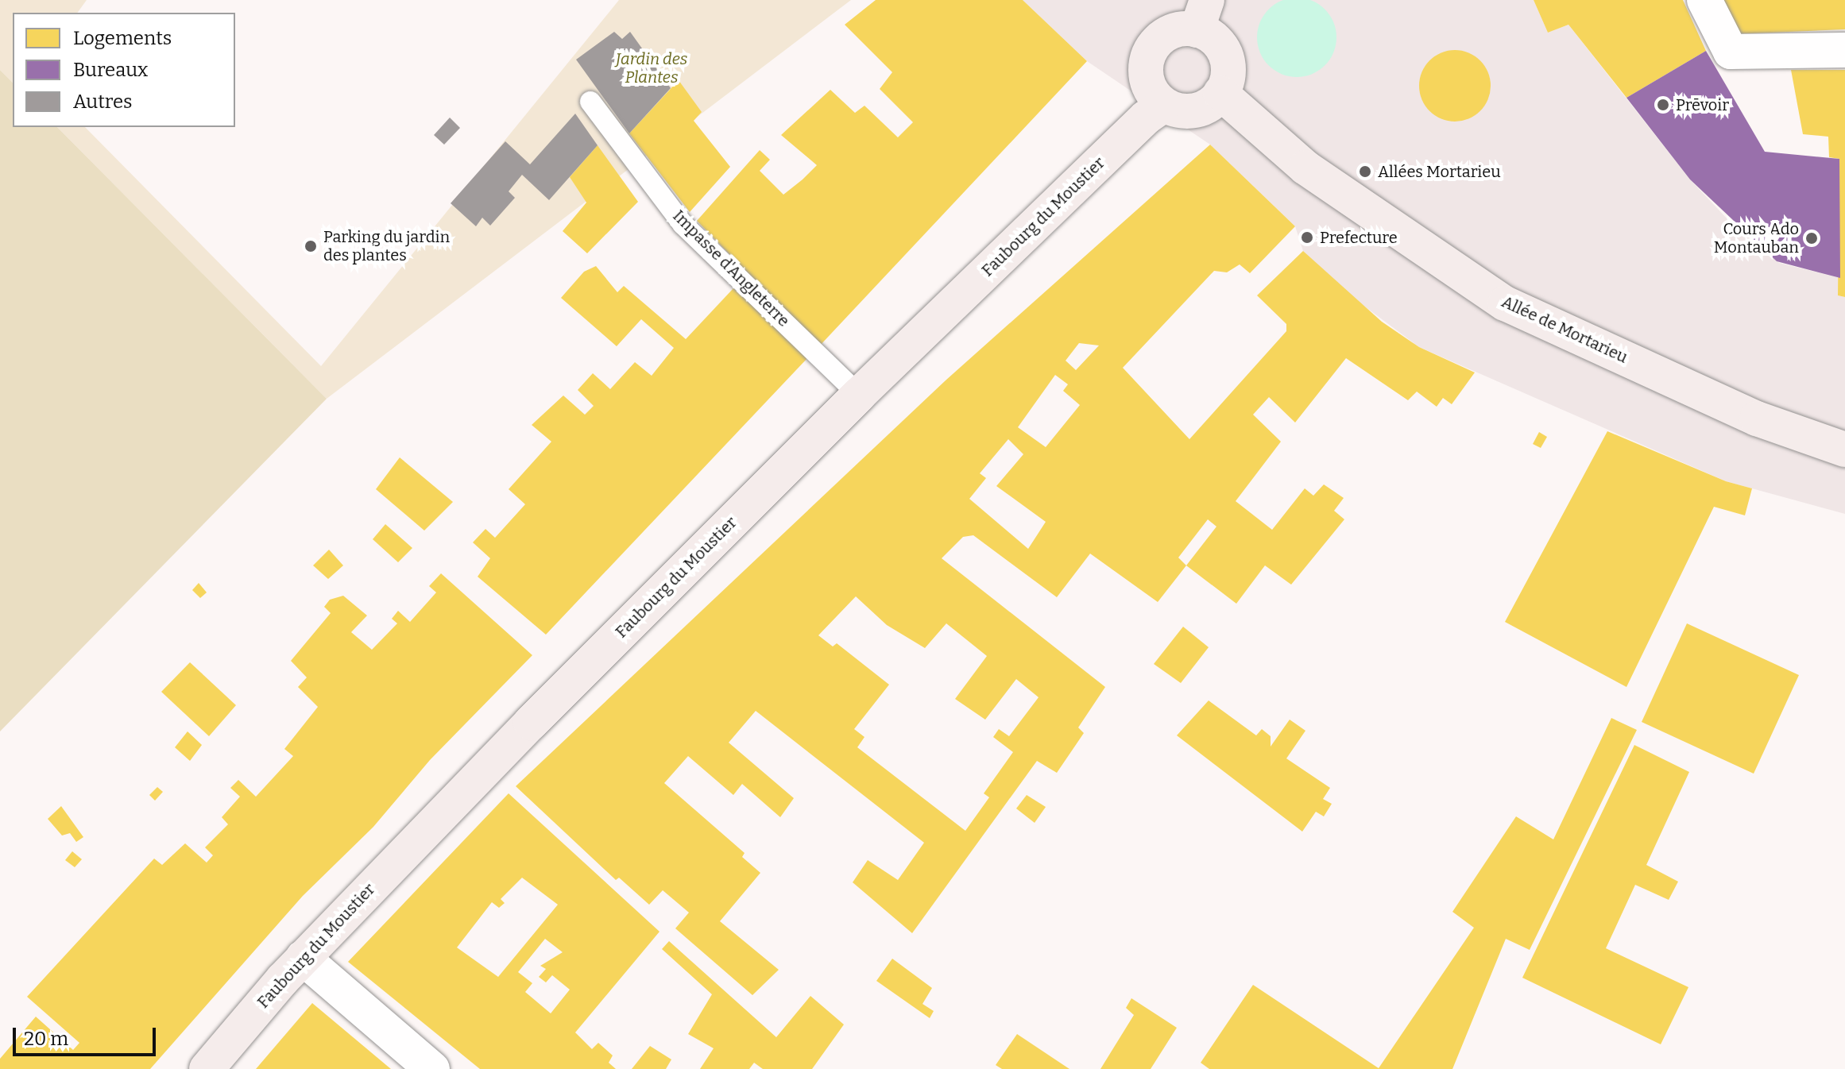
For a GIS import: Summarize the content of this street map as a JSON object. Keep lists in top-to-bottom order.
{
  "streets": {
    "main road": ["Faubourg du Moustier", "Allée de Mortarieu"],
    "lane": ["Impasse d'Angleterre"]
  },
  "crossings": [
    ["Faubourg du Moustier", "Impasse d'Angleterre"],
    ["Faubourg du Moustier", "Allée de Mortarieu"]
  ],
  "parks": ["Jardin des Plantes"],
  "places": [
    "Prēvoir",
    "Allées Mortarieu",
    "Prefecture",
    "Cours Ado Montauban",
    "Parking du jardin des plantes"
  ],
  "legend": ["Logements", "Bureaux", "Autres"],
  "scale_bar": "20 m"
}
